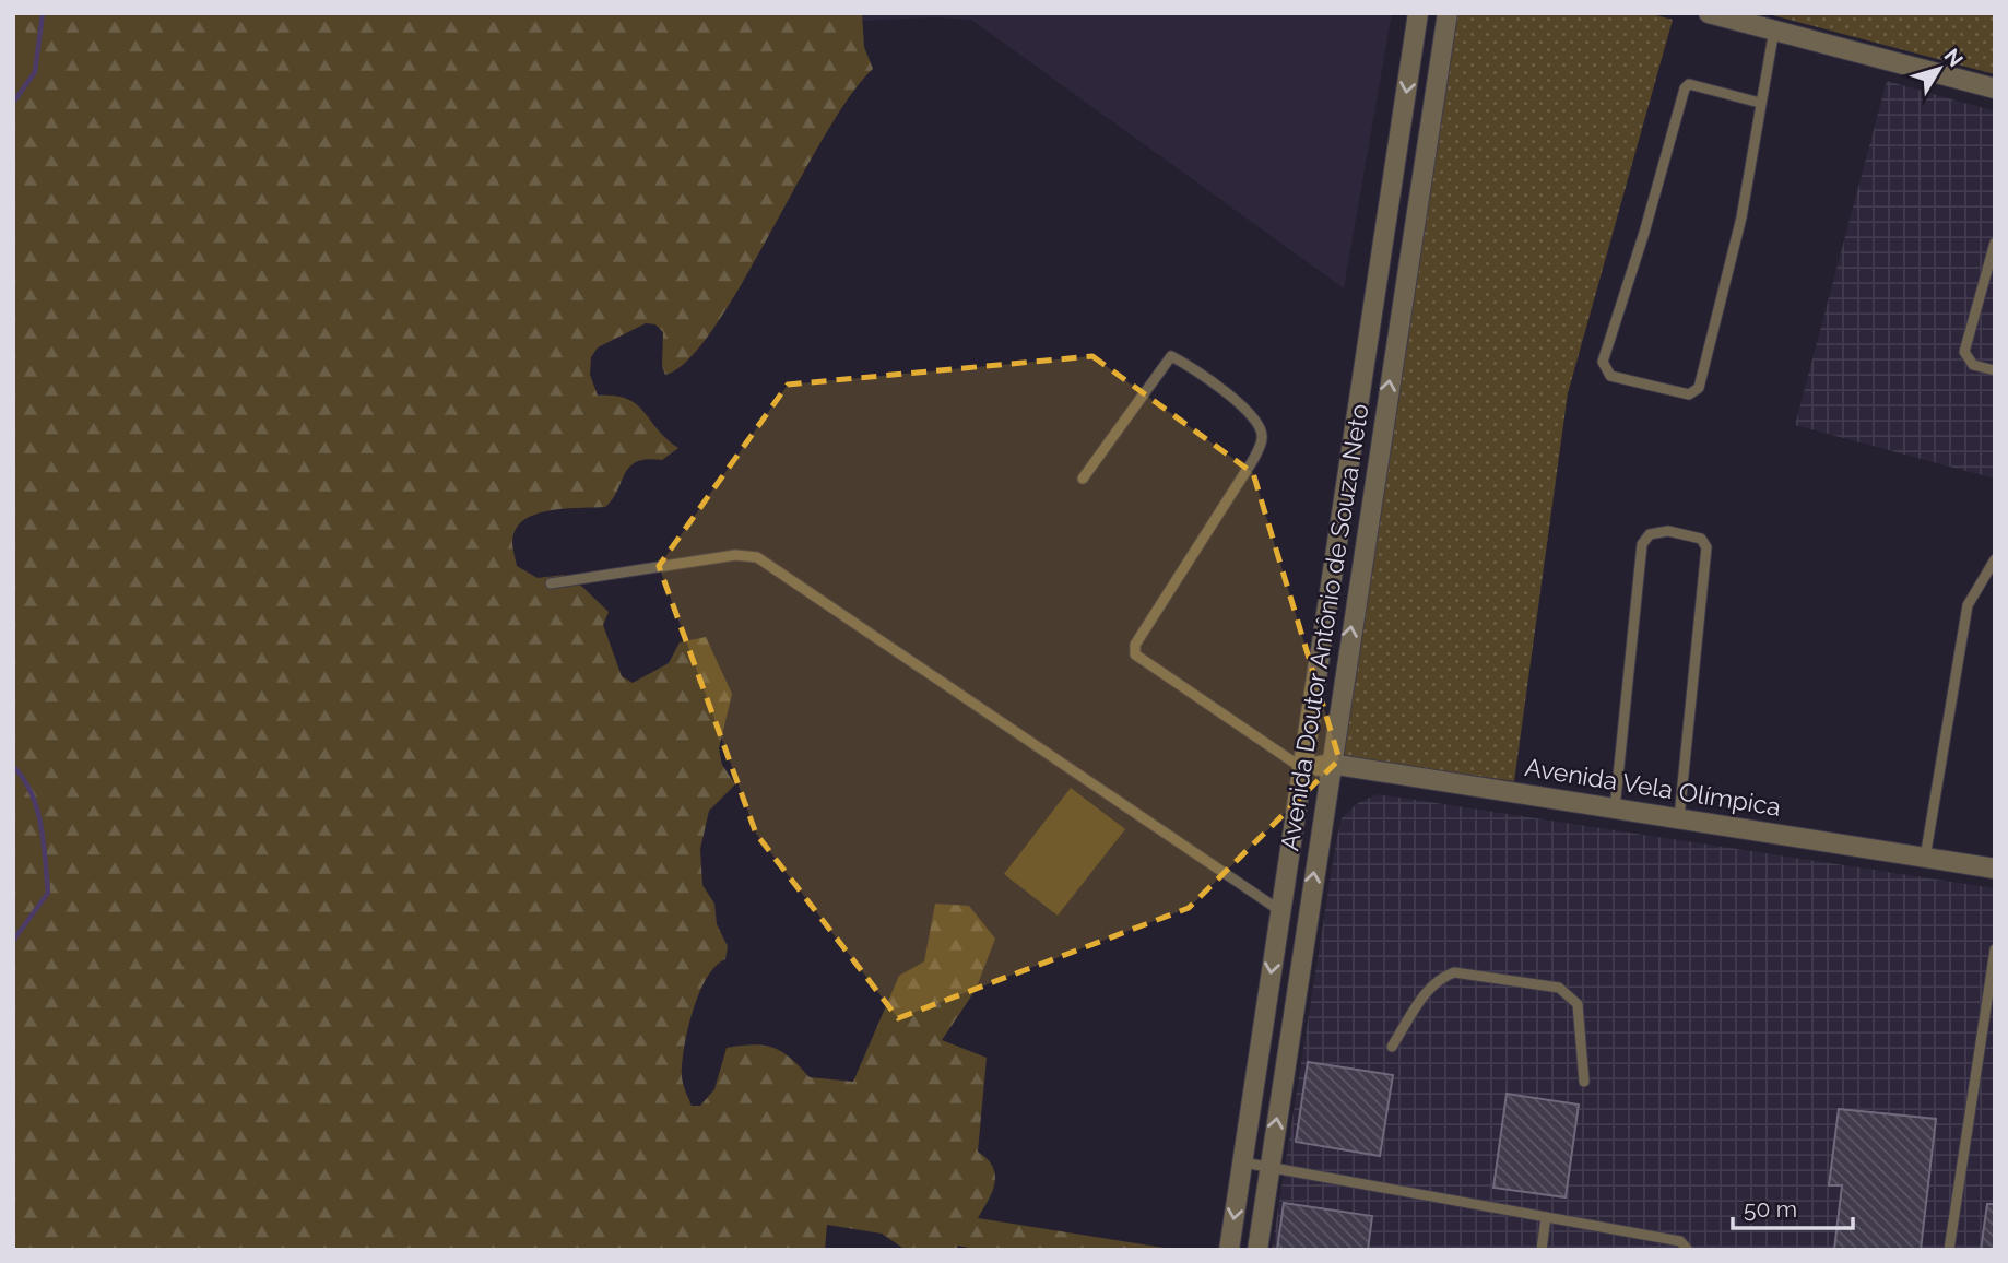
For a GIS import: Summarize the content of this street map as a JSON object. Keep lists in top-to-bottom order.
{
  "streets": {
    "street": ["Avenida Doutor Antônio de Souza Neto", "Avenida Vela Olímpica"]
  },
  "crossings": [
    ["Avenida Doutor Antônio de Souza Neto", "Avenida Vela Olímpica"]
  ],
  "scale_bar": "50 m",
  "north": "top right"
}
